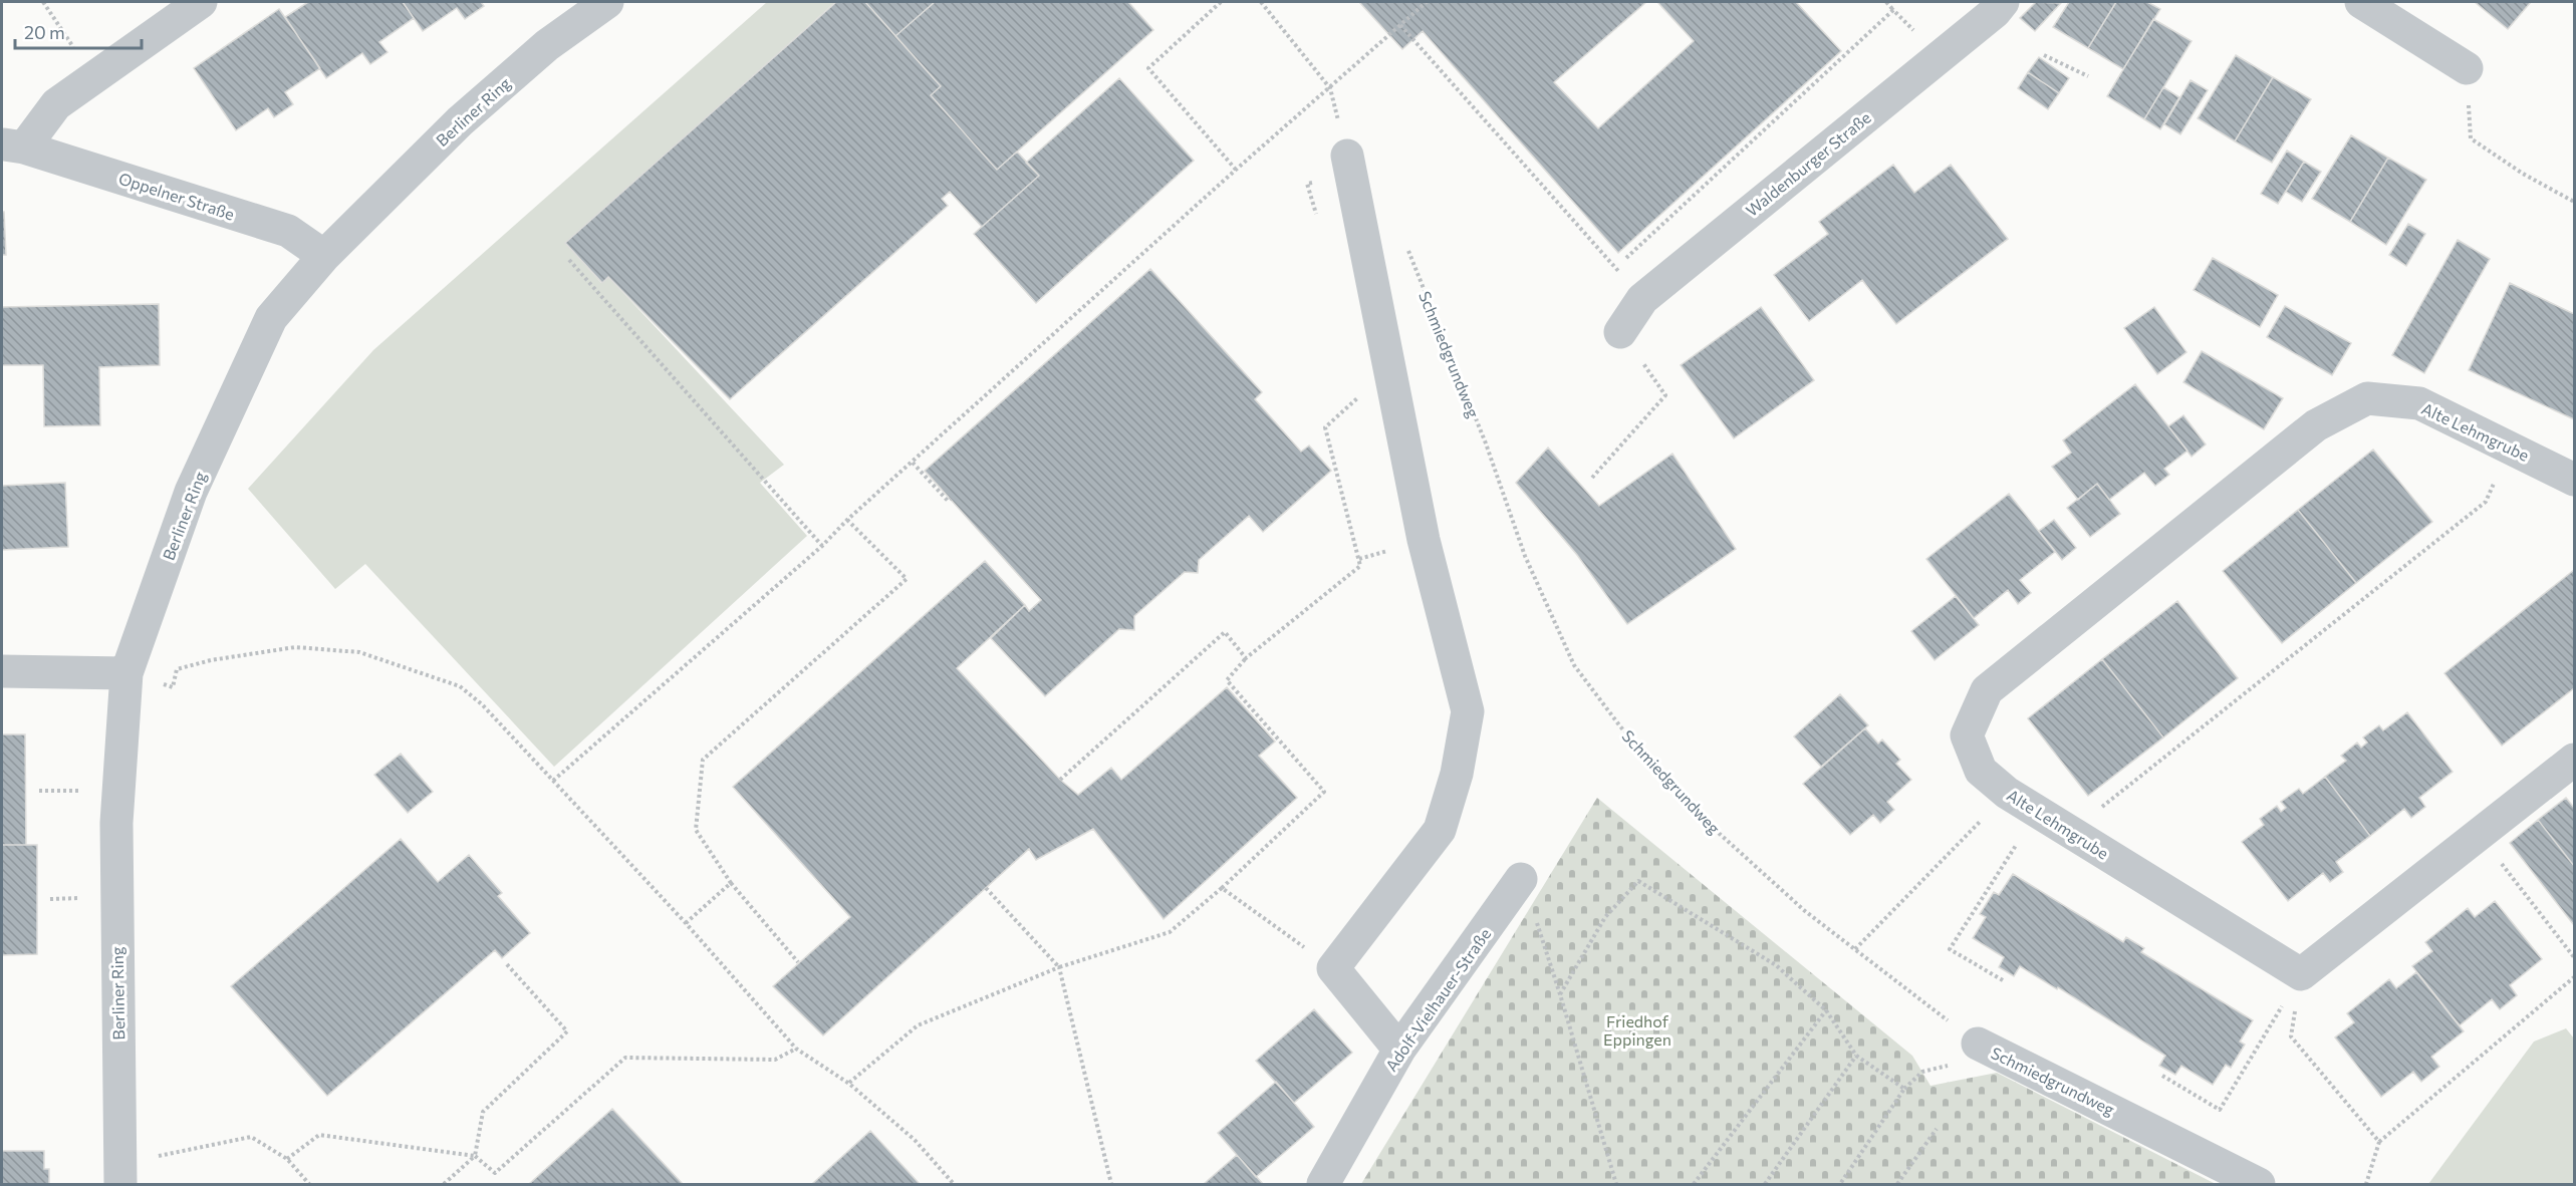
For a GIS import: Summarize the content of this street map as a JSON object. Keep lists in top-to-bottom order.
{
  "streets": {
    "street": [
      "Berliner Ring",
      "Waldenburger Straße",
      "Oppelner Straße",
      "Schmiedgrundweg",
      "Alte Lehmgrube",
      "Adolf-Vielhauer-Straße"
    ]
  },
  "crossings": [
    ["Berliner Ring", "Oppelner Straße"]
  ],
  "parks": ["Friedhof Eppingen"],
  "scale_bar": "20 m"
}
